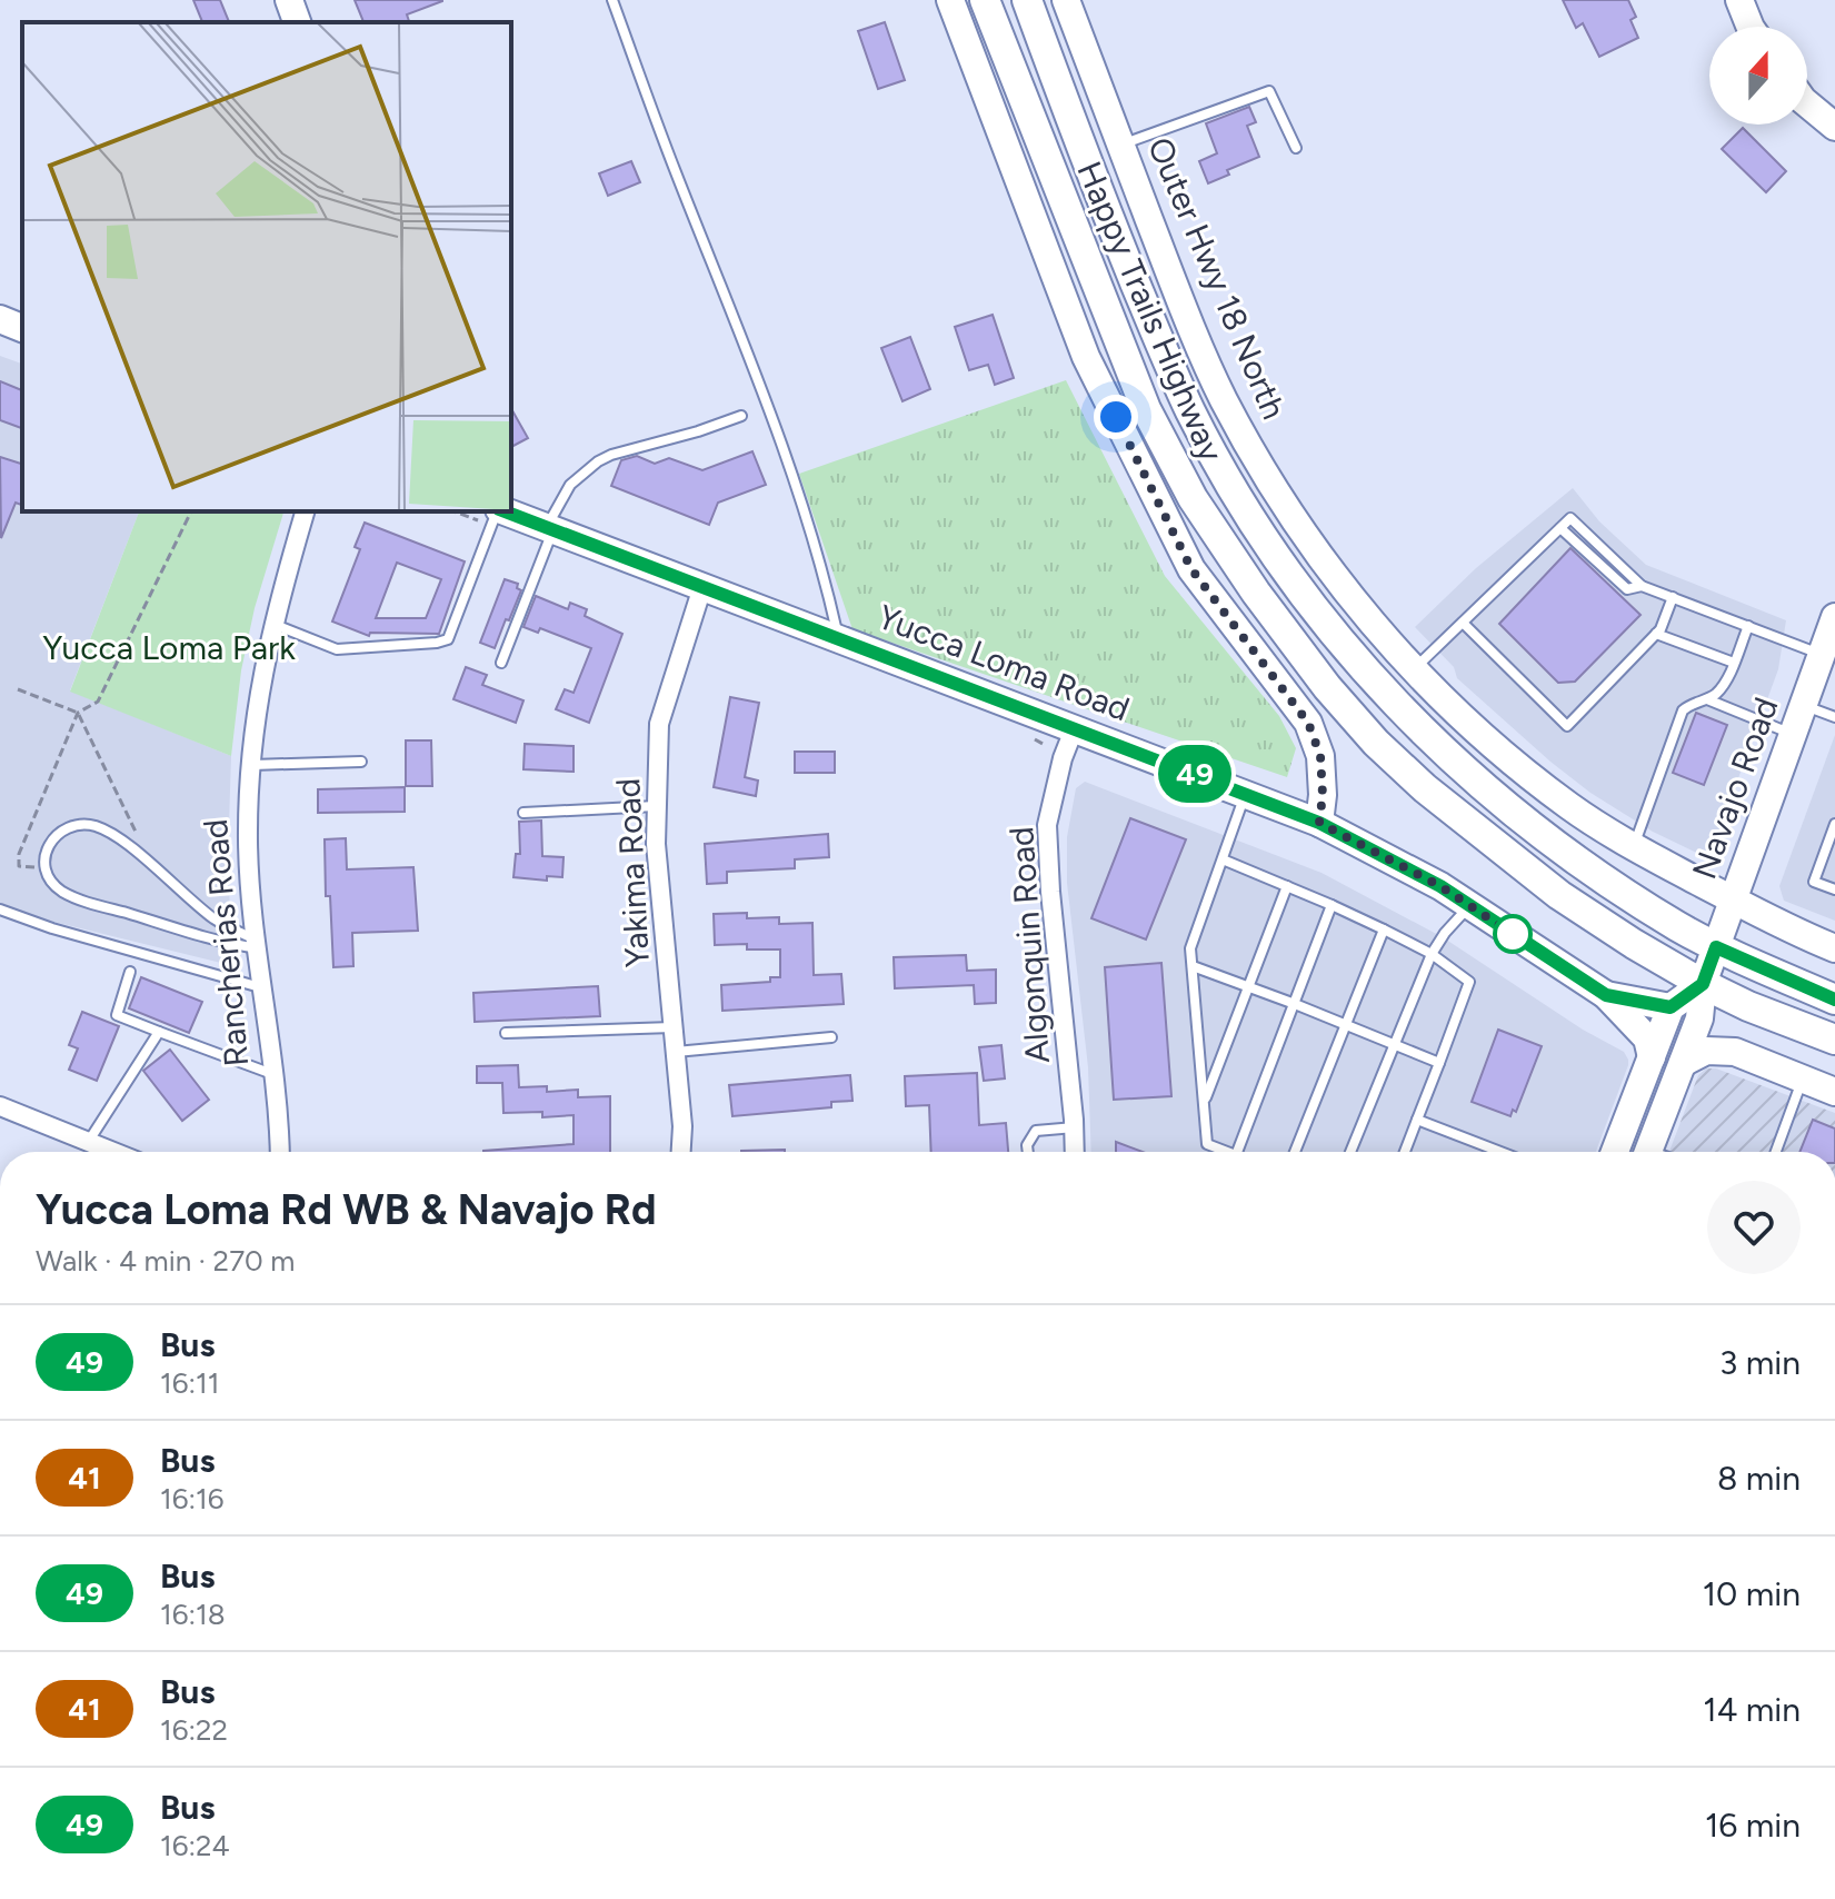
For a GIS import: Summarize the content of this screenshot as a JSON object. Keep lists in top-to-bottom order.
{
  "streets": {
    "main road": ["Happy Trails Highway"],
    "street": [
      "Outer Hwy 18 North",
      "Yucca Loma Road",
      "Navajo Road",
      "Yakima Road",
      "Rancherias Road",
      "Algonquin Road"
    ]
  },
  "crossings": [
    ["Outer Hwy 18 North", "Navajo Road"],
    ["Happy Trails Highway", "Navajo Road"],
    ["Yucca Loma Road", "Yakima Road"],
    ["Yucca Loma Road", "Algonquin Road"]
  ],
  "parks": ["Yucca Loma Park"],
  "lines": ["bus line 49"],
  "north": "top",
  "page": {
    "on_map": "49",
    "heading": ["Yucca Loma Rd WB & Navajo Rd", "Walk · 4 min · 270 m"],
    "list": [
      {
        "mark": "49",
        "name": "Bus",
        "note": "16:11",
        "value": "3 min"
      },
      {
        "mark": "41",
        "name": "Bus",
        "note": "16:16",
        "value": "8 min"
      },
      {
        "mark": "49",
        "name": "Bus",
        "note": "16:18",
        "value": "10 min"
      },
      {
        "mark": "41",
        "name": "Bus",
        "note": "16:22",
        "value": "14 min"
      },
      {
        "mark": "49",
        "name": "Bus",
        "note": "16:24",
        "value": "16 min"
      }
    ]
  }
}
